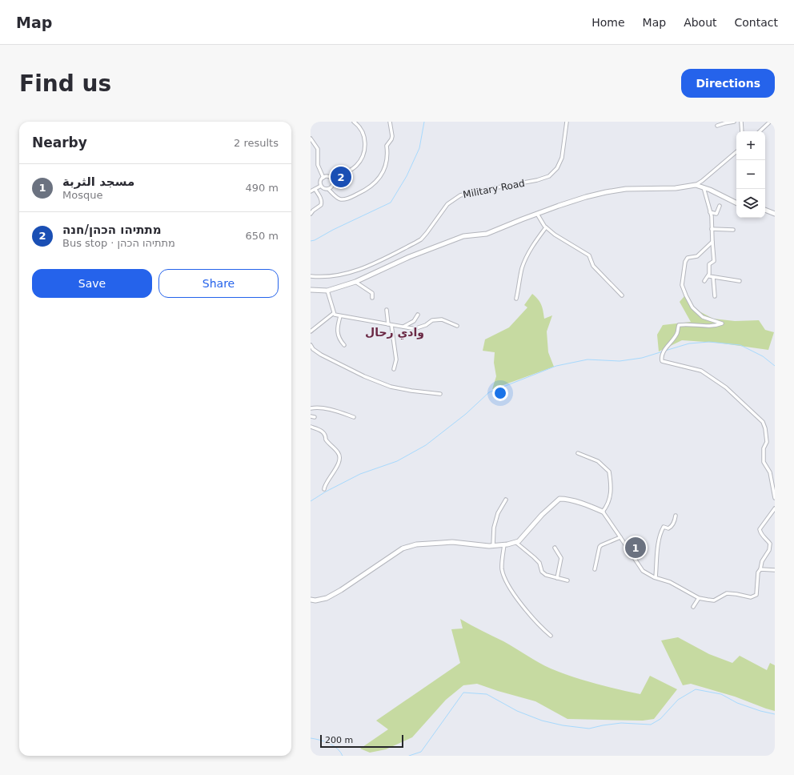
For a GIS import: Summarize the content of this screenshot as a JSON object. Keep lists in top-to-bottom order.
{
  "streets": {
    "street": ["Military Road"]
  },
  "districts": ["وادي رحال"],
  "scale_bar": "200 m",
  "page": {
    "header": "Map",
    "nav": [
      "Home",
      "Map",
      "About",
      "Contact"
    ],
    "buttons": [
      "Directions",
      ["Save", "Share"]
    ],
    "title": "Find us",
    "heading": ["Nearby", "2 results"],
    "map_buttons": ["+", "−"],
    "list": [
      {
        "mark": "1",
        "name": "مسجد الثربة",
        "note": "Mosque",
        "value": "490 m"
      },
      {
        "mark": "2",
        "name": "מתתיהו הכהן/חנה",
        "note": "Bus stop · מתתיהו הכהן",
        "value": "650 m"
      }
    ],
    "pins": ["2", "1"],
    "scale": "200 m"
  }
}
